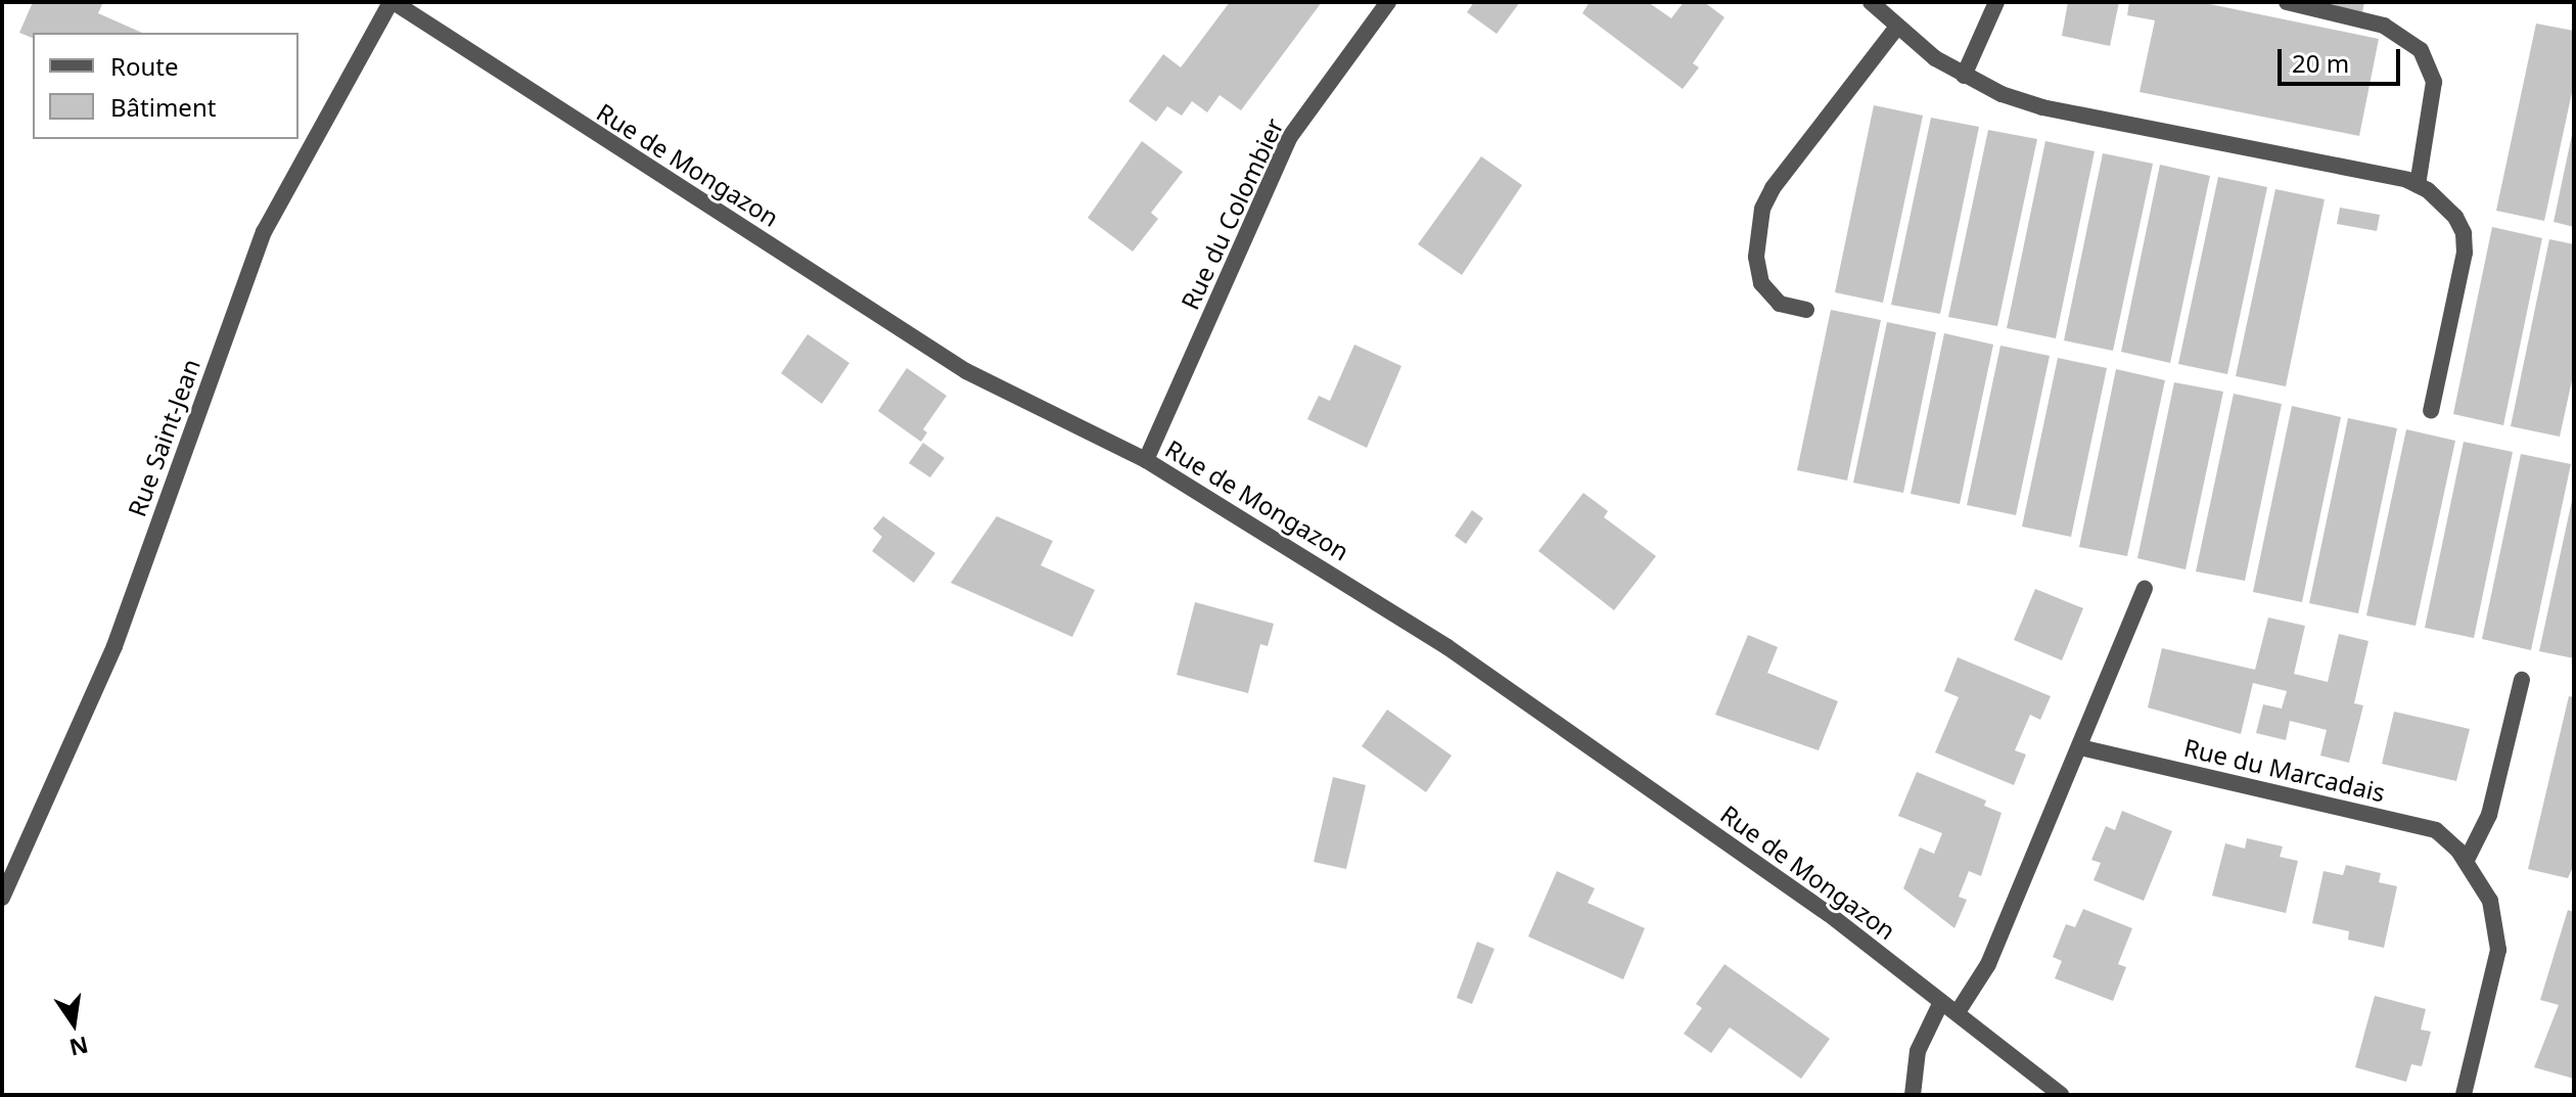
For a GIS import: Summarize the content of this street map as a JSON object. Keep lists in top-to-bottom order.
{
  "streets": {
    "street": [
      "Rue de Mongazon",
      "Rue du Colombier",
      "Rue Saint-Jean",
      "Rue du Marcadais"
    ]
  },
  "crossings": [
    ["Rue de Mongazon", "Rue du Colombier"],
    ["Rue de Mongazon", "Rue Saint-Jean"]
  ],
  "legend": ["Route", "Bâtiment"],
  "scale_bar": "20 m",
  "north": "bottom"
}
